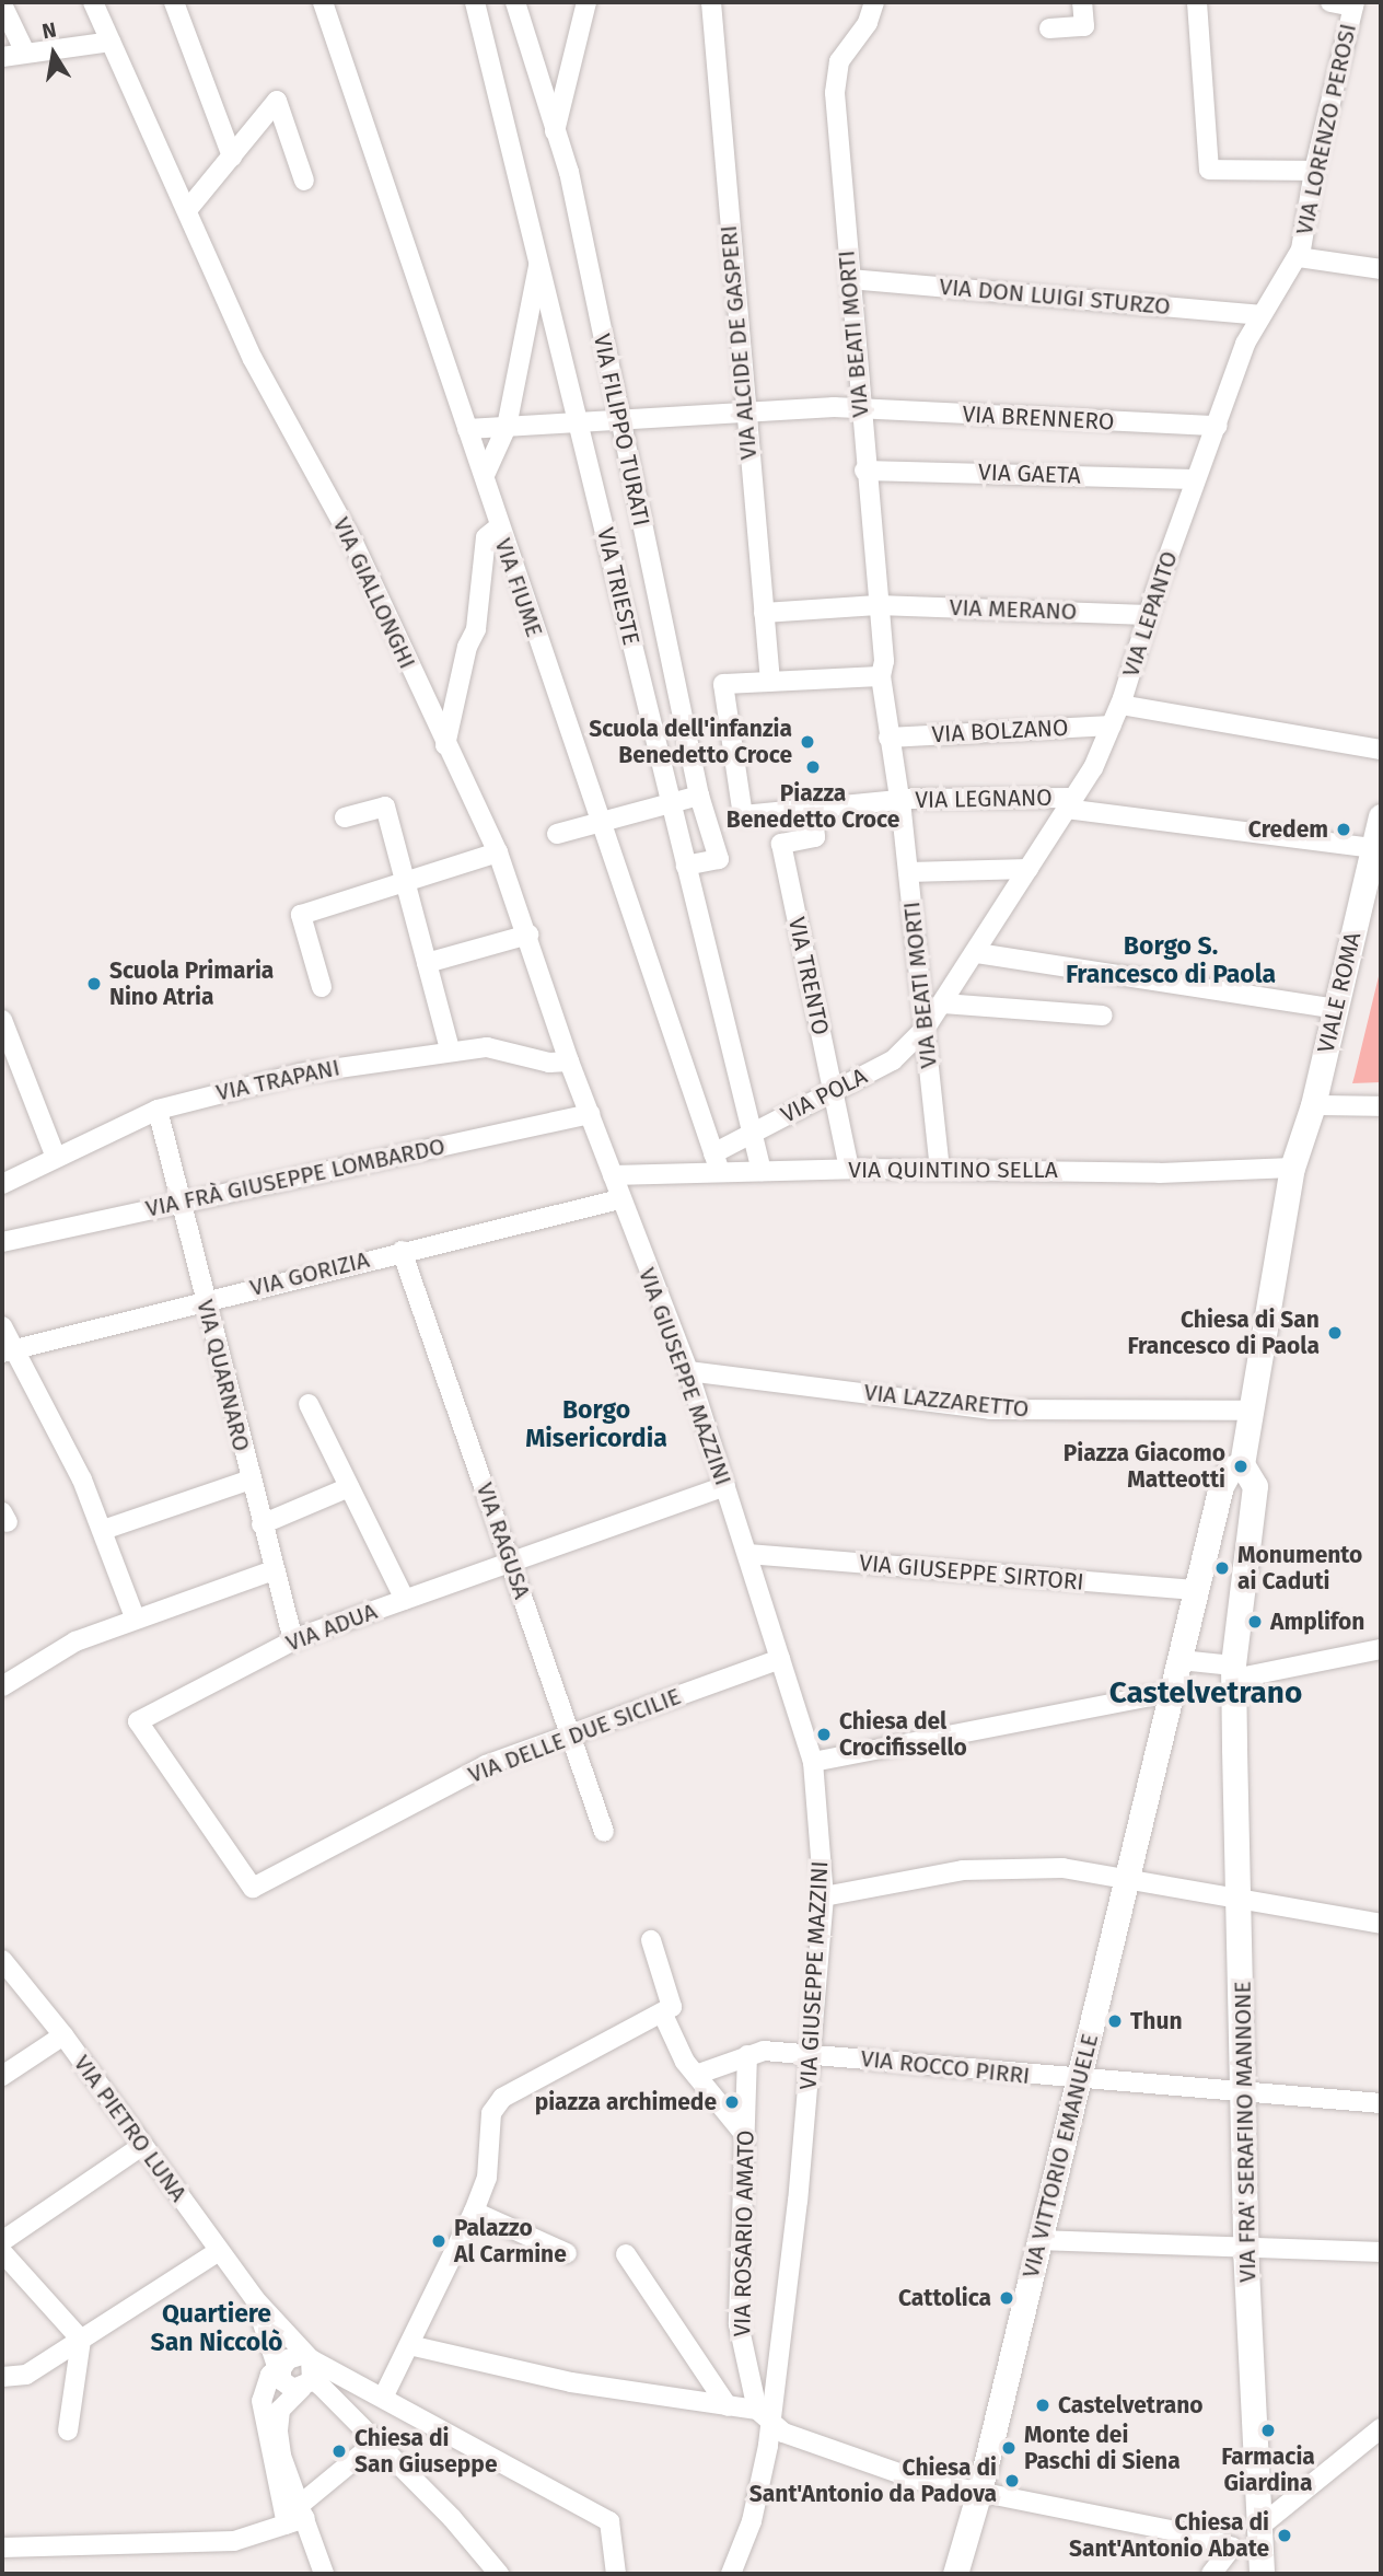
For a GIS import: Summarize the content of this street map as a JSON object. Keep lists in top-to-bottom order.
{
  "streets": {
    "main road": ["VIALE ROMA", "VIA FRA' SERAFINO MANNONE", "VIA VITTORIO EMANUELE"],
    "street": [
      "VIA LORENZO PEROSI",
      "VIA DON LUIGI STURZO",
      "VIA BEATI MORTI",
      "VIA ALCIDE DE GASPERI",
      "VIA BRENNERO",
      "VIA FILIPPO TURATI",
      "VIA GAETA",
      "VIA TRIESTE",
      "VIA FIUME",
      "VIA GIALLONGHI",
      "VIA MERANO",
      "VIA LEPANTO",
      "VIA BOLZANO",
      "VIA LEGNANO",
      "VIA TRENTO",
      "VIA TRAPANI",
      "VIA POLA",
      "VIA QUINTINO SELLA",
      "VIA FRÀ GIUSEPPE LOMBARDO",
      "VIA GORIZIA",
      "VIA QUARNARO",
      "VIA GIUSEPPE MAZZINI",
      "VIA LAZZARETTO",
      "VIA RAGUSA",
      "VIA GIUSEPPE SIRTORI",
      "VIA ADUA",
      "VIA DELLE DUE SICILIE",
      "VIA ROCCO PIRRI",
      "VIA PIETRO LUNA",
      "VIA ROSARIO AMATO"
    ]
  },
  "crossings": [
    ["VIA LORENZO PEROSI", "VIA LEPANTO"],
    ["VIA DON LUIGI STURZO", "VIA BEATI MORTI"],
    ["VIA DON LUIGI STURZO", "VIA LEPANTO"],
    ["VIA BEATI MORTI", "VIA BRENNERO"],
    ["VIA BEATI MORTI", "VIA GAETA"],
    ["VIA BEATI MORTI", "VIA MERANO"],
    ["VIA BEATI MORTI", "VIA LEPANTO"],
    ["VIA BEATI MORTI", "VIA LEGNANO"],
    ["VIA BEATI MORTI", "VIA POLA"],
    ["VIA BEATI MORTI", "VIA QUINTINO SELLA"],
    ["VIA ALCIDE DE GASPERI", "VIA BRENNERO"],
    ["VIA ALCIDE DE GASPERI", "VIA MERANO"],
    ["VIA BRENNERO", "VIA FILIPPO TURATI"],
    ["VIA BRENNERO", "VIA TRIESTE"],
    ["VIA BRENNERO", "VIA FIUME"],
    ["VIA BRENNERO", "VIA LEPANTO"],
    ["VIA FILIPPO TURATI", "VIA TRIESTE"],
    ["VIA GAETA", "VIA LEPANTO"],
    ["VIA TRIESTE", "VIA POLA"],
    ["VIA TRIESTE", "VIA QUINTINO SELLA"],
    ["VIA FIUME", "VIA POLA"],
    ["VIA FIUME", "VIA QUINTINO SELLA"],
    ["VIA GIALLONGHI", "VIA TRAPANI"],
    ["VIA GIALLONGHI", "VIA QUINTINO SELLA"],
    ["VIA GIALLONGHI", "VIA FRÀ GIUSEPPE LOMBARDO"],
    ["VIA GIALLONGHI", "VIA GORIZIA"],
    ["VIA GIALLONGHI", "VIA GIUSEPPE MAZZINI"],
    ["VIA MERANO", "VIA LEPANTO"],
    ["VIA LEPANTO", "VIA BOLZANO"],
    ["VIA LEPANTO", "VIA LEGNANO"],
    ["VIA LEPANTO", "VIA POLA"],
    ["VIA LEGNANO", "VIALE ROMA"],
    ["VIA TRENTO", "VIA POLA"],
    ["VIA TRENTO", "VIA QUINTINO SELLA"],
    ["VIALE ROMA", "VIA QUINTINO SELLA"],
    ["VIA TRAPANI", "VIA QUARNARO"],
    ["VIA FRÀ GIUSEPPE LOMBARDO", "VIA QUARNARO"],
    ["VIA GORIZIA", "VIA QUARNARO"],
    ["VIA GORIZIA", "VIA GIUSEPPE MAZZINI"],
    ["VIA GORIZIA", "VIA RAGUSA"],
    ["VIA QUARNARO", "VIA ADUA"],
    ["VIA GIUSEPPE MAZZINI", "VIA LAZZARETTO"],
    ["VIA GIUSEPPE MAZZINI", "VIA GIUSEPPE SIRTORI"],
    ["VIA GIUSEPPE MAZZINI", "VIA ADUA"],
    ["VIA GIUSEPPE MAZZINI", "VIA DELLE DUE SICILIE"],
    ["VIA GIUSEPPE MAZZINI", "VIA ROCCO PIRRI"],
    ["VIA GIUSEPPE MAZZINI", "VIA ROSARIO AMATO"],
    ["VIA RAGUSA", "VIA ADUA"],
    ["VIA RAGUSA", "VIA DELLE DUE SICILIE"],
    ["VIA ADUA", "VIA DELLE DUE SICILIE"],
    ["VIA ROCCO PIRRI", "VIA FRA' SERAFINO MANNONE"],
    ["VIA ROCCO PIRRI", "VIA VITTORIO EMANUELE"],
    ["VIA ROCCO PIRRI", "VIA ROSARIO AMATO"]
  ],
  "districts": [
    "Borgo S. Francesco di Paola",
    "Borgo Misericordia",
    "Castelvetrano",
    "Quartiere San Niccolò"
  ],
  "places": [
    "Scuola dell'infanzia Benedetto Croce",
    "Piazza Benedetto Croce",
    "Credem",
    "Scuola Primaria Nino Atria",
    "Chiesa di San Francesco di Paola",
    "Piazza Giacomo Matteotti",
    "Monumento ai Caduti",
    "Amplifon",
    "Chiesa del Crocifissello",
    "Thun",
    "piazza archimede",
    "Palazzo Al Carmine",
    "Cattolica",
    "Castelvetrano",
    "Farmacia Giardina",
    "Monte dei Paschi di Siena",
    "Chiesa di San Giuseppe",
    "Chiesa di Sant'Antonio da Padova",
    "Chiesa di Sant'Antonio Abate"
  ],
  "north": "top"
}
